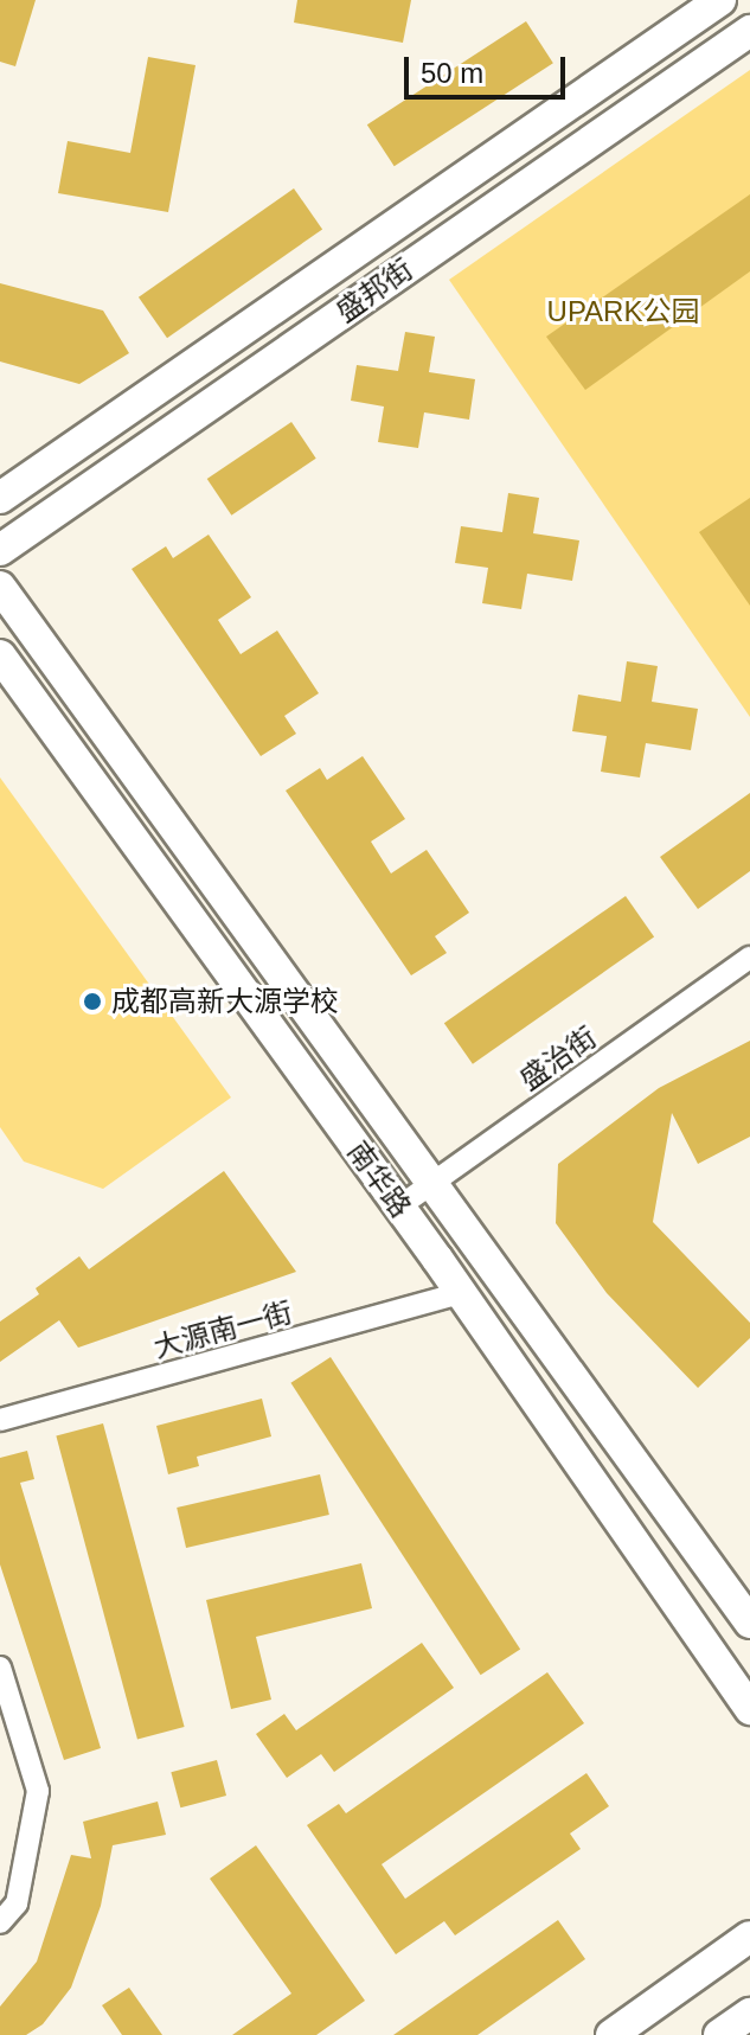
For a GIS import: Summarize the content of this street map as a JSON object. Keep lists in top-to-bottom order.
{
  "streets": {
    "main road": ["盛邦街", "南华路"],
    "street": ["盛治街", "大源南一街"]
  },
  "crossings": [
    ["盛治街", "南华路"],
    ["南华路", "大源南一街"]
  ],
  "parks": ["UPARK公园"],
  "places": ["成都高新大源学校"],
  "scale_bar": "50 m"
}
